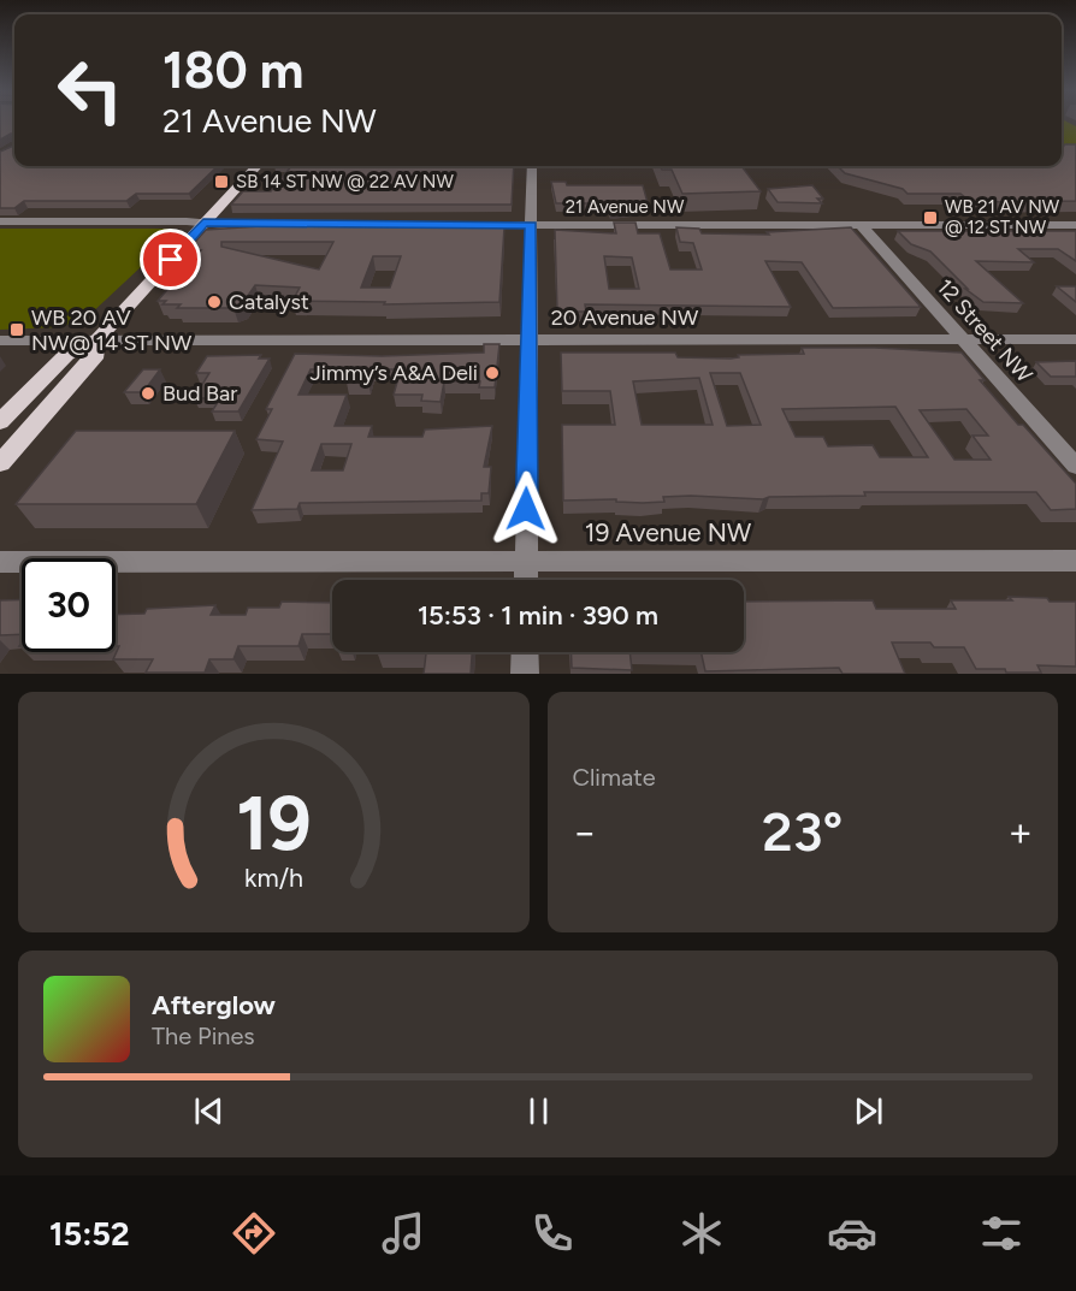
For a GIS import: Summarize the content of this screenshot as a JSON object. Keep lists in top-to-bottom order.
{
  "streets": {
    "street": [
      "21 Avenue NW",
      "20 Avenue NW",
      "12 Street NW",
      "19 Avenue NW"
    ]
  },
  "crossings": [
    ["21 Avenue NW", "12 Street NW"],
    ["20 Avenue NW", "12 Street NW"]
  ],
  "places": {
    "transit": ["SB 14 ST NW @ 22 AV NW", "WB 21 AV NW @ 12 ST NW", "WB 20 AV NW@ 14 ST NW"],
    "other": ["Catalyst", "Jimmy’s A&A Deli", "Bud Bar"]
  },
  "page": {
    "turn": ["180 m", "21 Avenue NW"],
    "limit": "30",
    "trip": "15:53 · 1 min · 390 m",
    "tile": "Climate",
    "heat": ["−", "23°", "+"],
    "song": ["Afterglow", "The Pines"],
    "tabs": "15:52",
    "gauge": ["19", "km/h"]
  }
}
